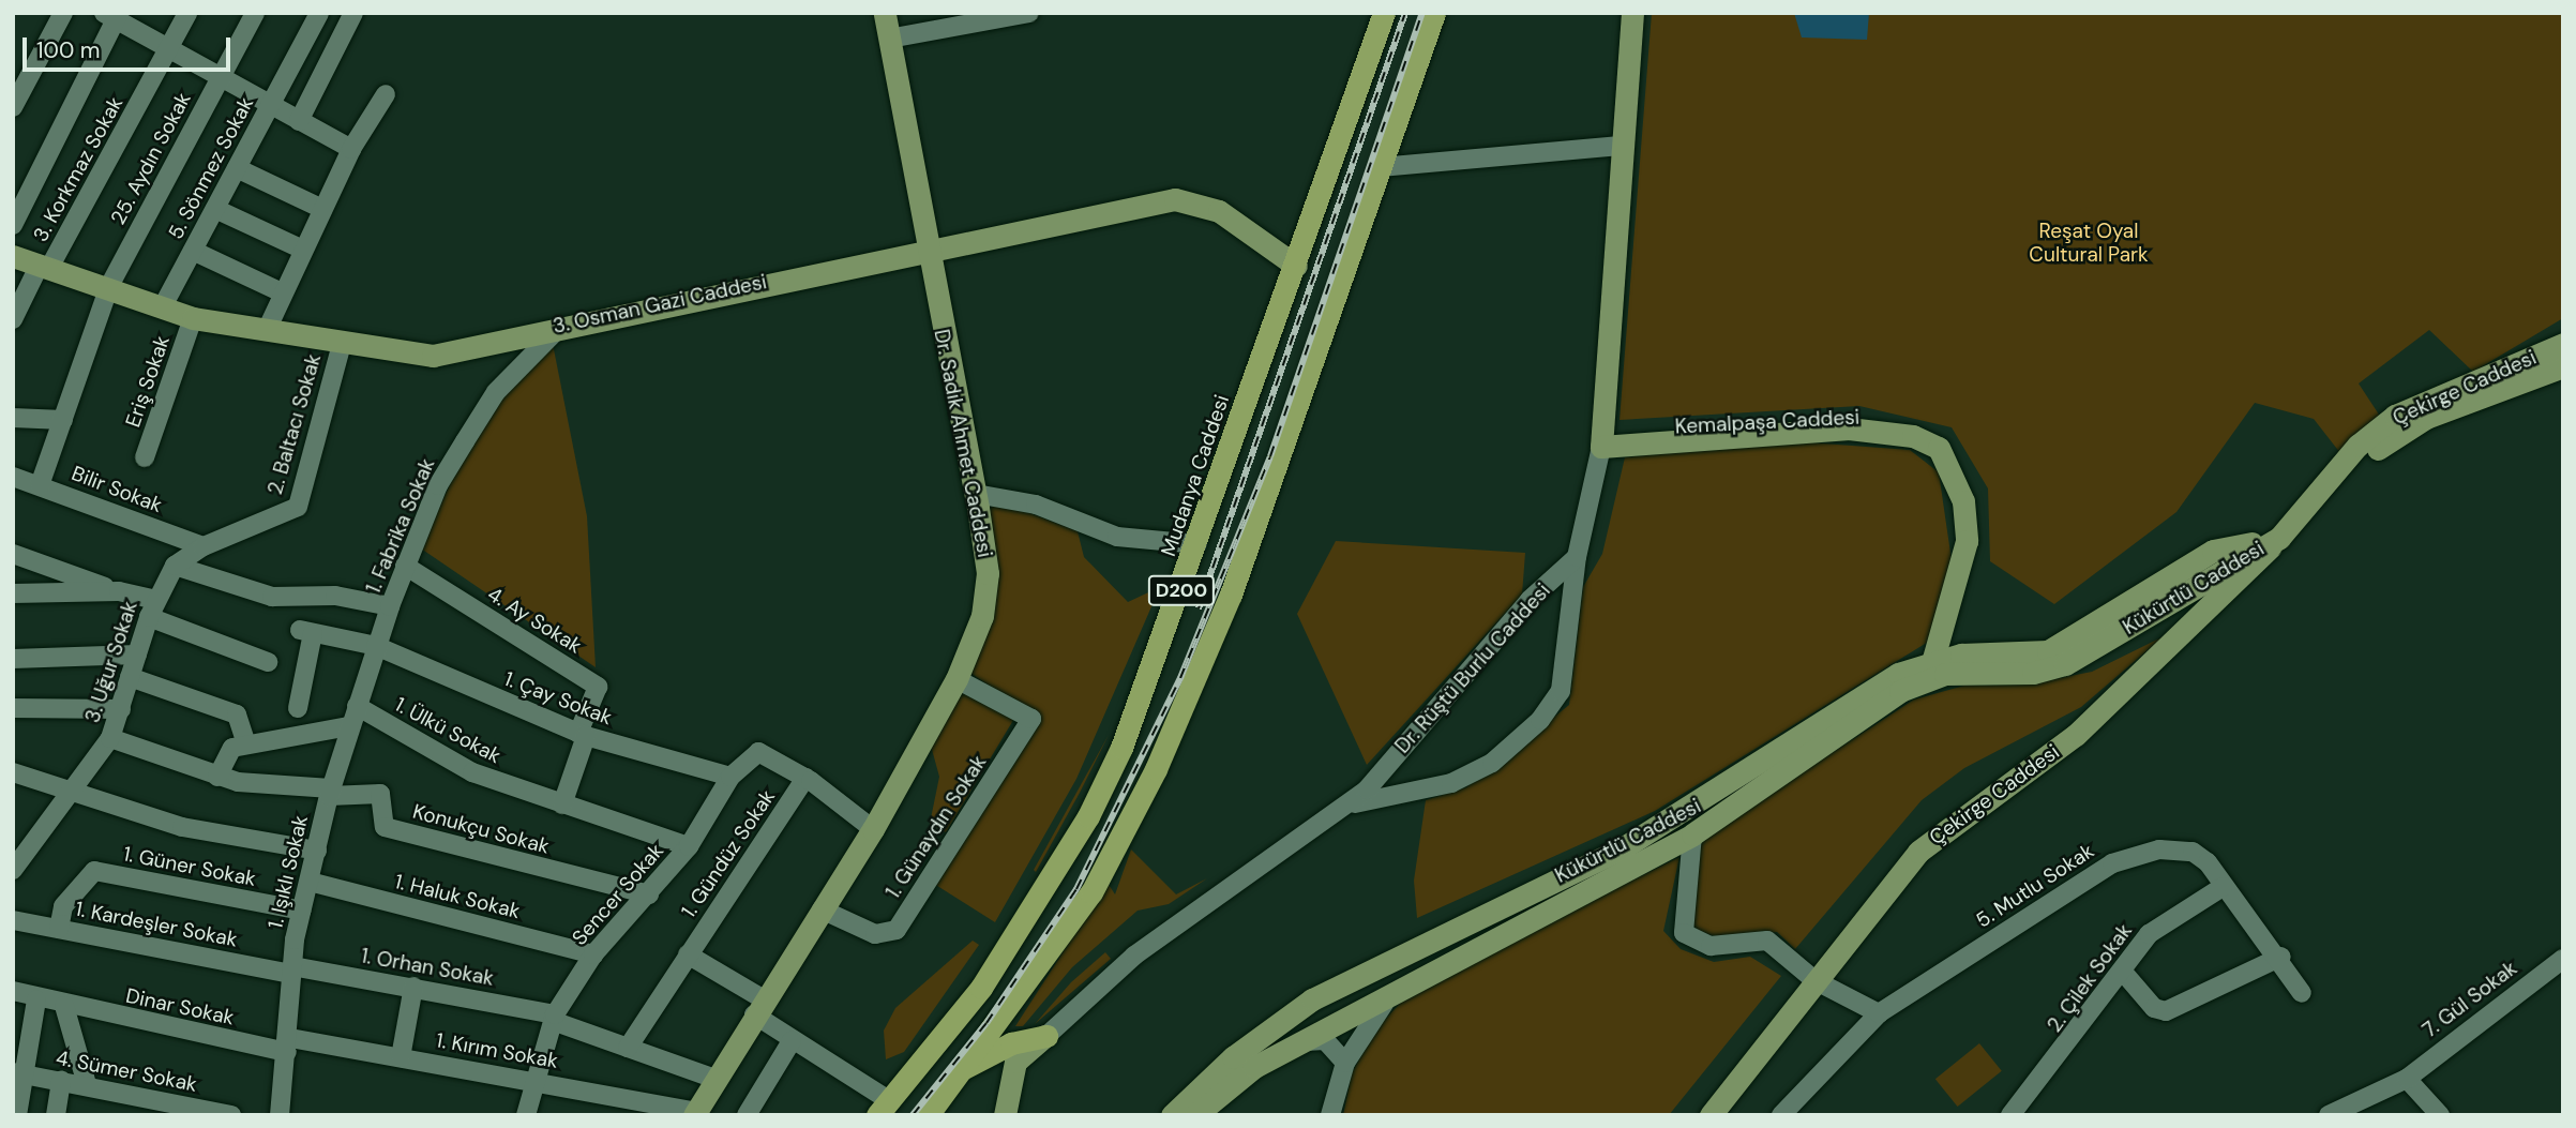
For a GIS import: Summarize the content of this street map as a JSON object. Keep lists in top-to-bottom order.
{
  "streets": {
    "highway": ["Mudanya Caddesi", "D200"],
    "main road": [
      "3. Osman Gazi Caddesi",
      "Çekirge Caddesi",
      "Kemalpaşa Caddesi",
      "Dr. Sadık Ahmet Caddesi",
      "Kükürtlü Caddesi"
    ],
    "street": [
      "25. Aydın Sokak",
      "5. Sönmez Sokak",
      "3. Korkmaz Sokak",
      "Eriş Sokak",
      "2. Baltacı Sokak",
      "Bilir Sokak",
      "1. Fabrika Sokak",
      "4. Ay Sokak",
      "3. Uğur Sokak",
      "Dr. Rüştü Burlu Caddesi",
      "1. Çay Sokak",
      "1. Ülkü Sokak",
      "1. Günaydın Sokak",
      "Konukçu Sokak",
      "1. Gündüz Sokak",
      "1. Güner Sokak",
      "1. Işıklı Sokak",
      "5. Mutlu Sokak",
      "Sencer Sokak",
      "1. Haluk Sokak",
      "1. Kardeşler Sokak",
      "1. Orhan Sokak",
      "2. Çilek Sokak",
      "7. Gül Sokak",
      "Dinar Sokak",
      "1. Kırım Sokak",
      "4. Sümer Sokak"
    ]
  },
  "crossings": [
    ["25. Aydın Sokak", "3. Osman Gazi Caddesi"],
    ["25. Aydın Sokak", "Bilir Sokak"],
    ["5. Sönmez Sokak", "3. Osman Gazi Caddesi"],
    ["3. Korkmaz Sokak", "3. Osman Gazi Caddesi"],
    ["3. Osman Gazi Caddesi", "Eriş Sokak"],
    ["3. Osman Gazi Caddesi", "2. Baltacı Sokak"],
    ["3. Osman Gazi Caddesi", "Dr. Sadık Ahmet Caddesi"],
    ["3. Osman Gazi Caddesi", "Mudanya Caddesi"],
    ["3. Osman Gazi Caddesi", "1. Fabrika Sokak"],
    ["Çekirge Caddesi", "Kükürtlü Caddesi"],
    ["Kemalpaşa Caddesi", "Kükürtlü Caddesi"],
    ["2. Baltacı Sokak", "Bilir Sokak"],
    ["2. Baltacı Sokak", "3. Uğur Sokak"],
    ["Dr. Sadık Ahmet Caddesi", "1. Günaydın Sokak"],
    ["Dr. Sadık Ahmet Caddesi", "1. Orhan Sokak"],
    ["Dr. Sadık Ahmet Caddesi", "1. Kırım Sokak"],
    ["Bilir Sokak", "3. Uğur Sokak"],
    ["1. Fabrika Sokak", "4. Ay Sokak"],
    ["1. Fabrika Sokak", "1. Çay Sokak"],
    ["1. Fabrika Sokak", "1. Işıklı Sokak"],
    ["4. Ay Sokak", "1. Çay Sokak"],
    ["1. Çay Sokak", "1. Işıklı Sokak"],
    ["1. Çay Sokak", "Sencer Sokak"],
    ["1. Ülkü Sokak", "1. Işıklı Sokak"],
    ["1. Ülkü Sokak", "Sencer Sokak"],
    ["Konukçu Sokak", "1. Işıklı Sokak"],
    ["Konukçu Sokak", "Sencer Sokak"],
    ["1. Gündüz Sokak", "Sencer Sokak"],
    ["1. Gündüz Sokak", "1. Orhan Sokak"],
    ["1. Güner Sokak", "1. Işıklı Sokak"],
    ["1. Güner Sokak", "1. Kardeşler Sokak"],
    ["1. Işıklı Sokak", "1. Haluk Sokak"],
    ["1. Işıklı Sokak", "1. Kardeşler Sokak"],
    ["1. Işıklı Sokak", "1. Orhan Sokak"],
    ["1. Işıklı Sokak", "Dinar Sokak"],
    ["1. Işıklı Sokak", "1. Kırım Sokak"],
    ["5. Mutlu Sokak", "2. Çilek Sokak"],
    ["Sencer Sokak", "1. Haluk Sokak"],
    ["Sencer Sokak", "1. Orhan Sokak"],
    ["Sencer Sokak", "1. Kırım Sokak"],
    ["1. Kardeşler Sokak", "1. Orhan Sokak"],
    ["Dinar Sokak", "1. Kırım Sokak"]
  ],
  "parks": ["Reşat Oyal Cultural Park"],
  "scale_bar": "100 m"
}
